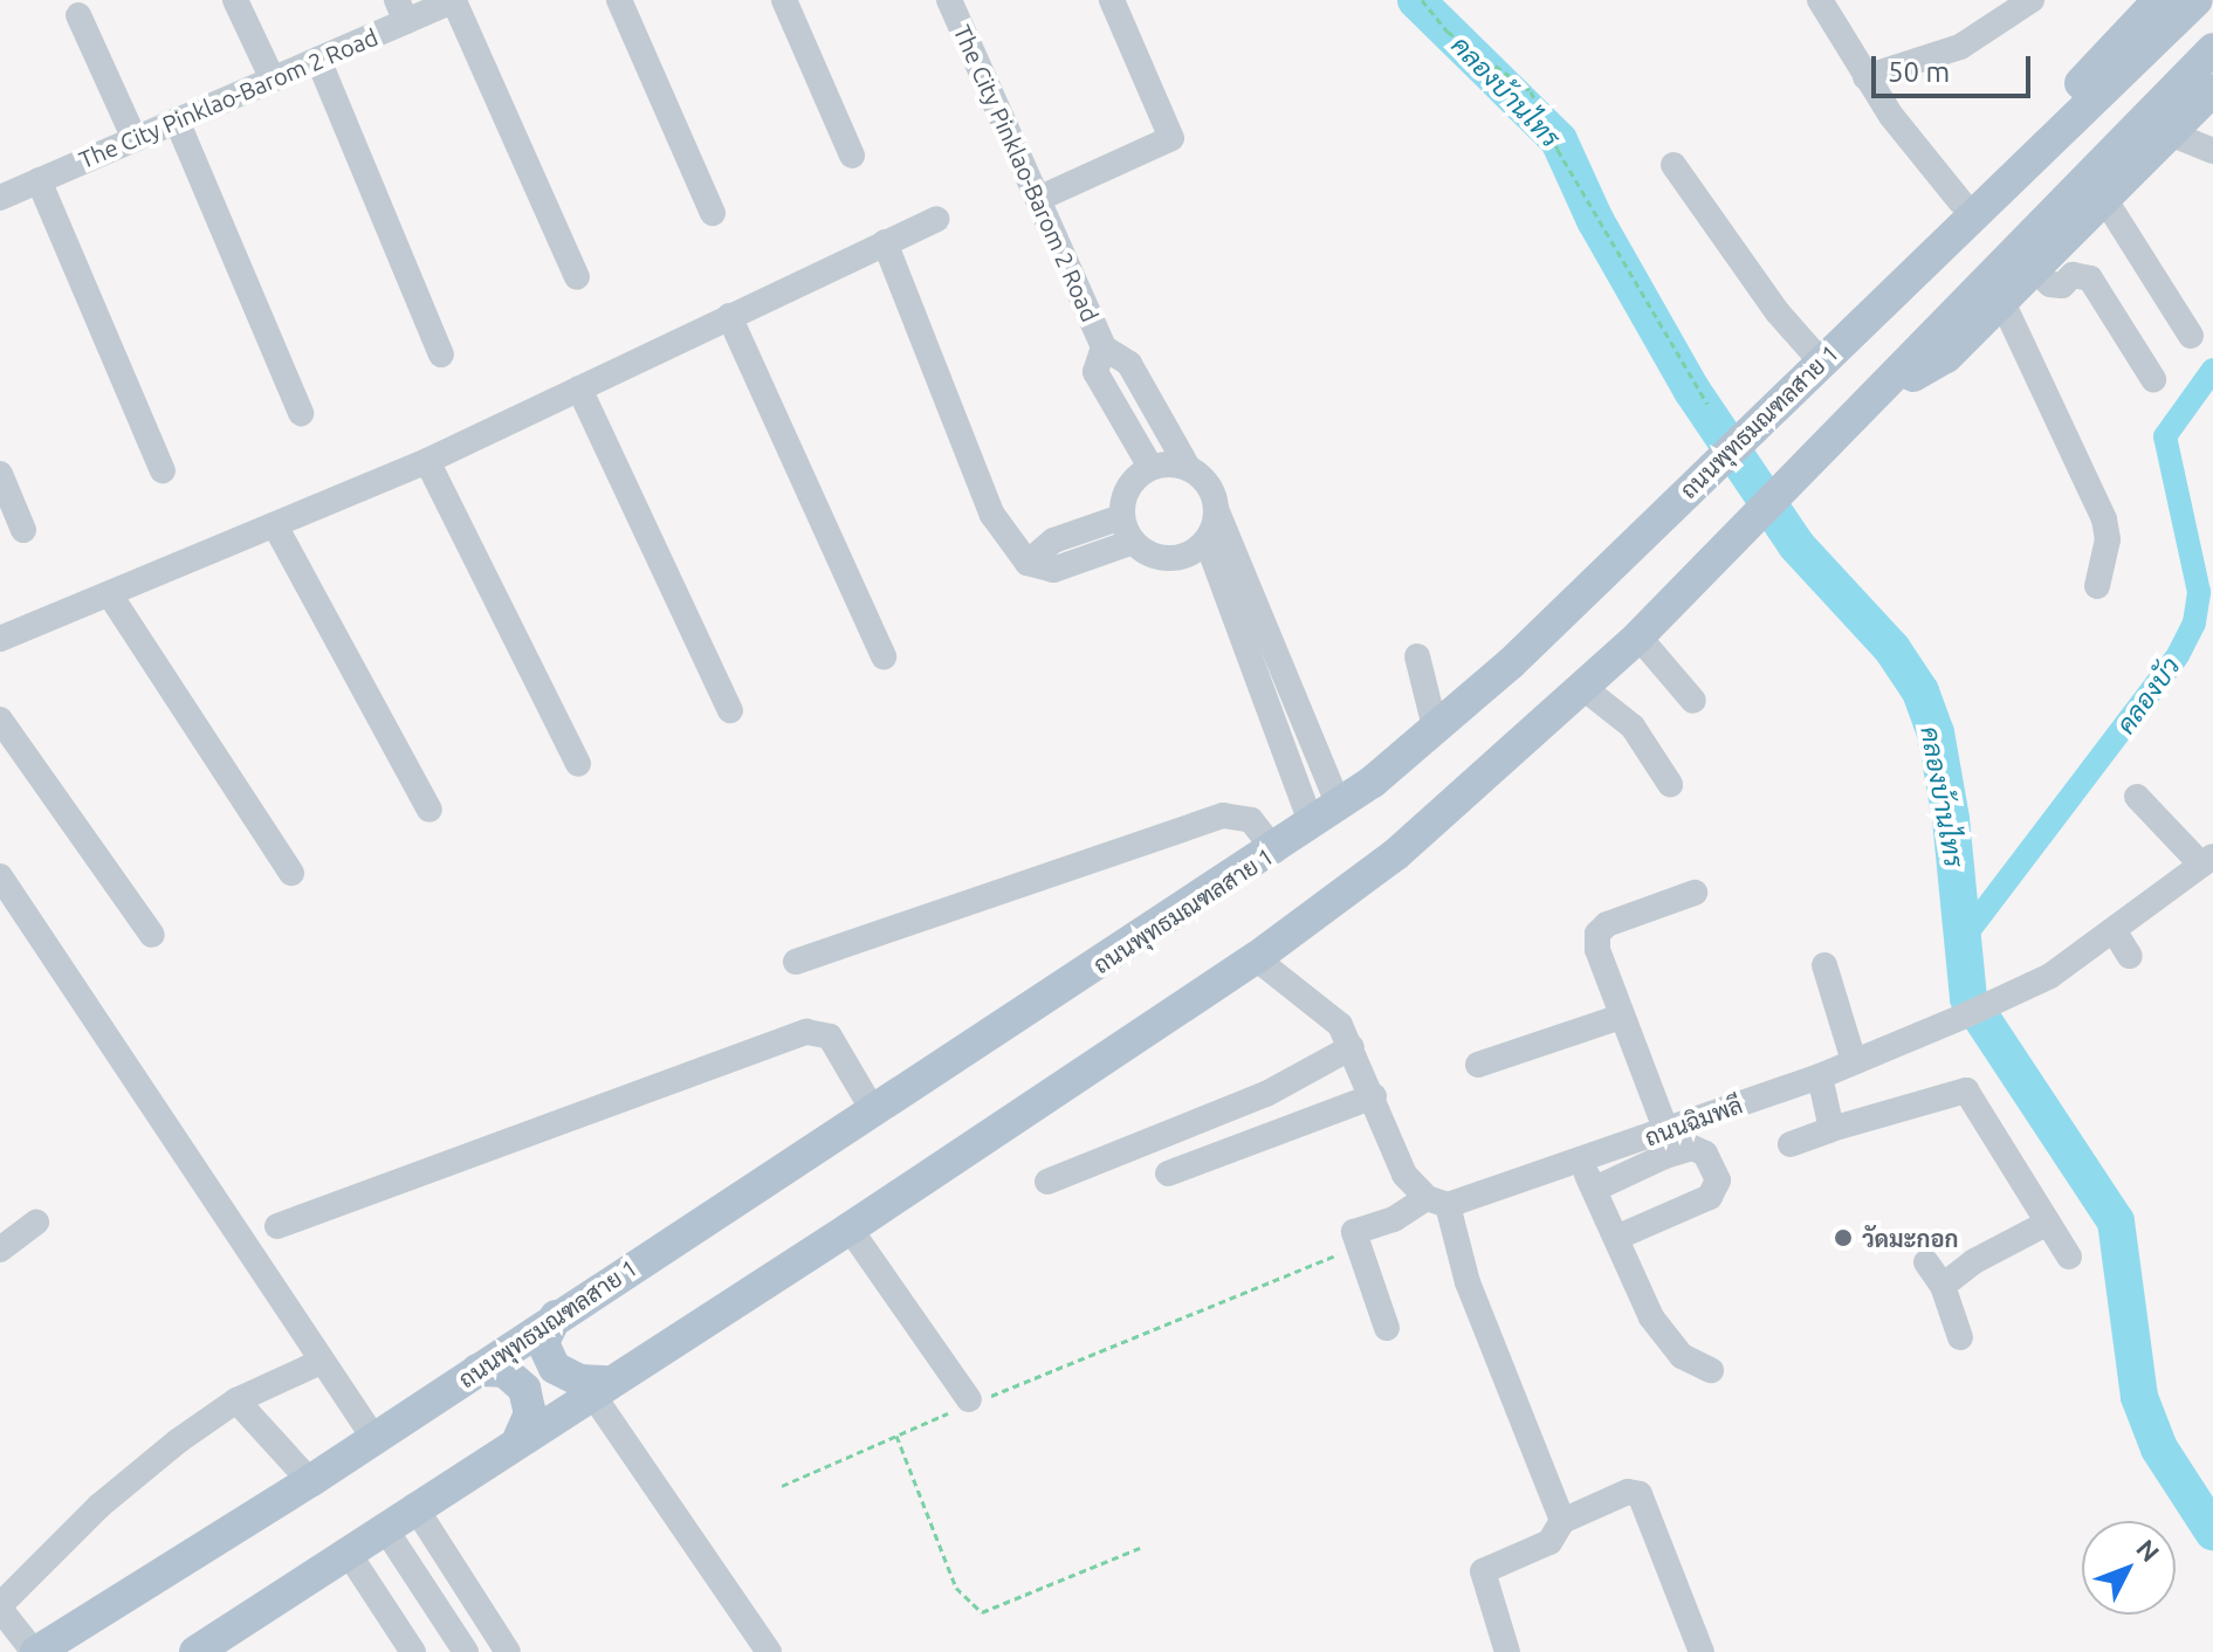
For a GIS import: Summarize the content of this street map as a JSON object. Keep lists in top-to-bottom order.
{
  "streets": {
    "main road": ["ถนนพุทธมณฑลสาย 1"],
    "street": ["The City Pinklao-Barom 2 Road", "ถนนฉิมพลี"]
  },
  "water": ["คลองบ้านไทร", "คลองบัว"],
  "places": ["วัดมะกอก"],
  "scale_bar": "50 m",
  "north": "top right"
}
